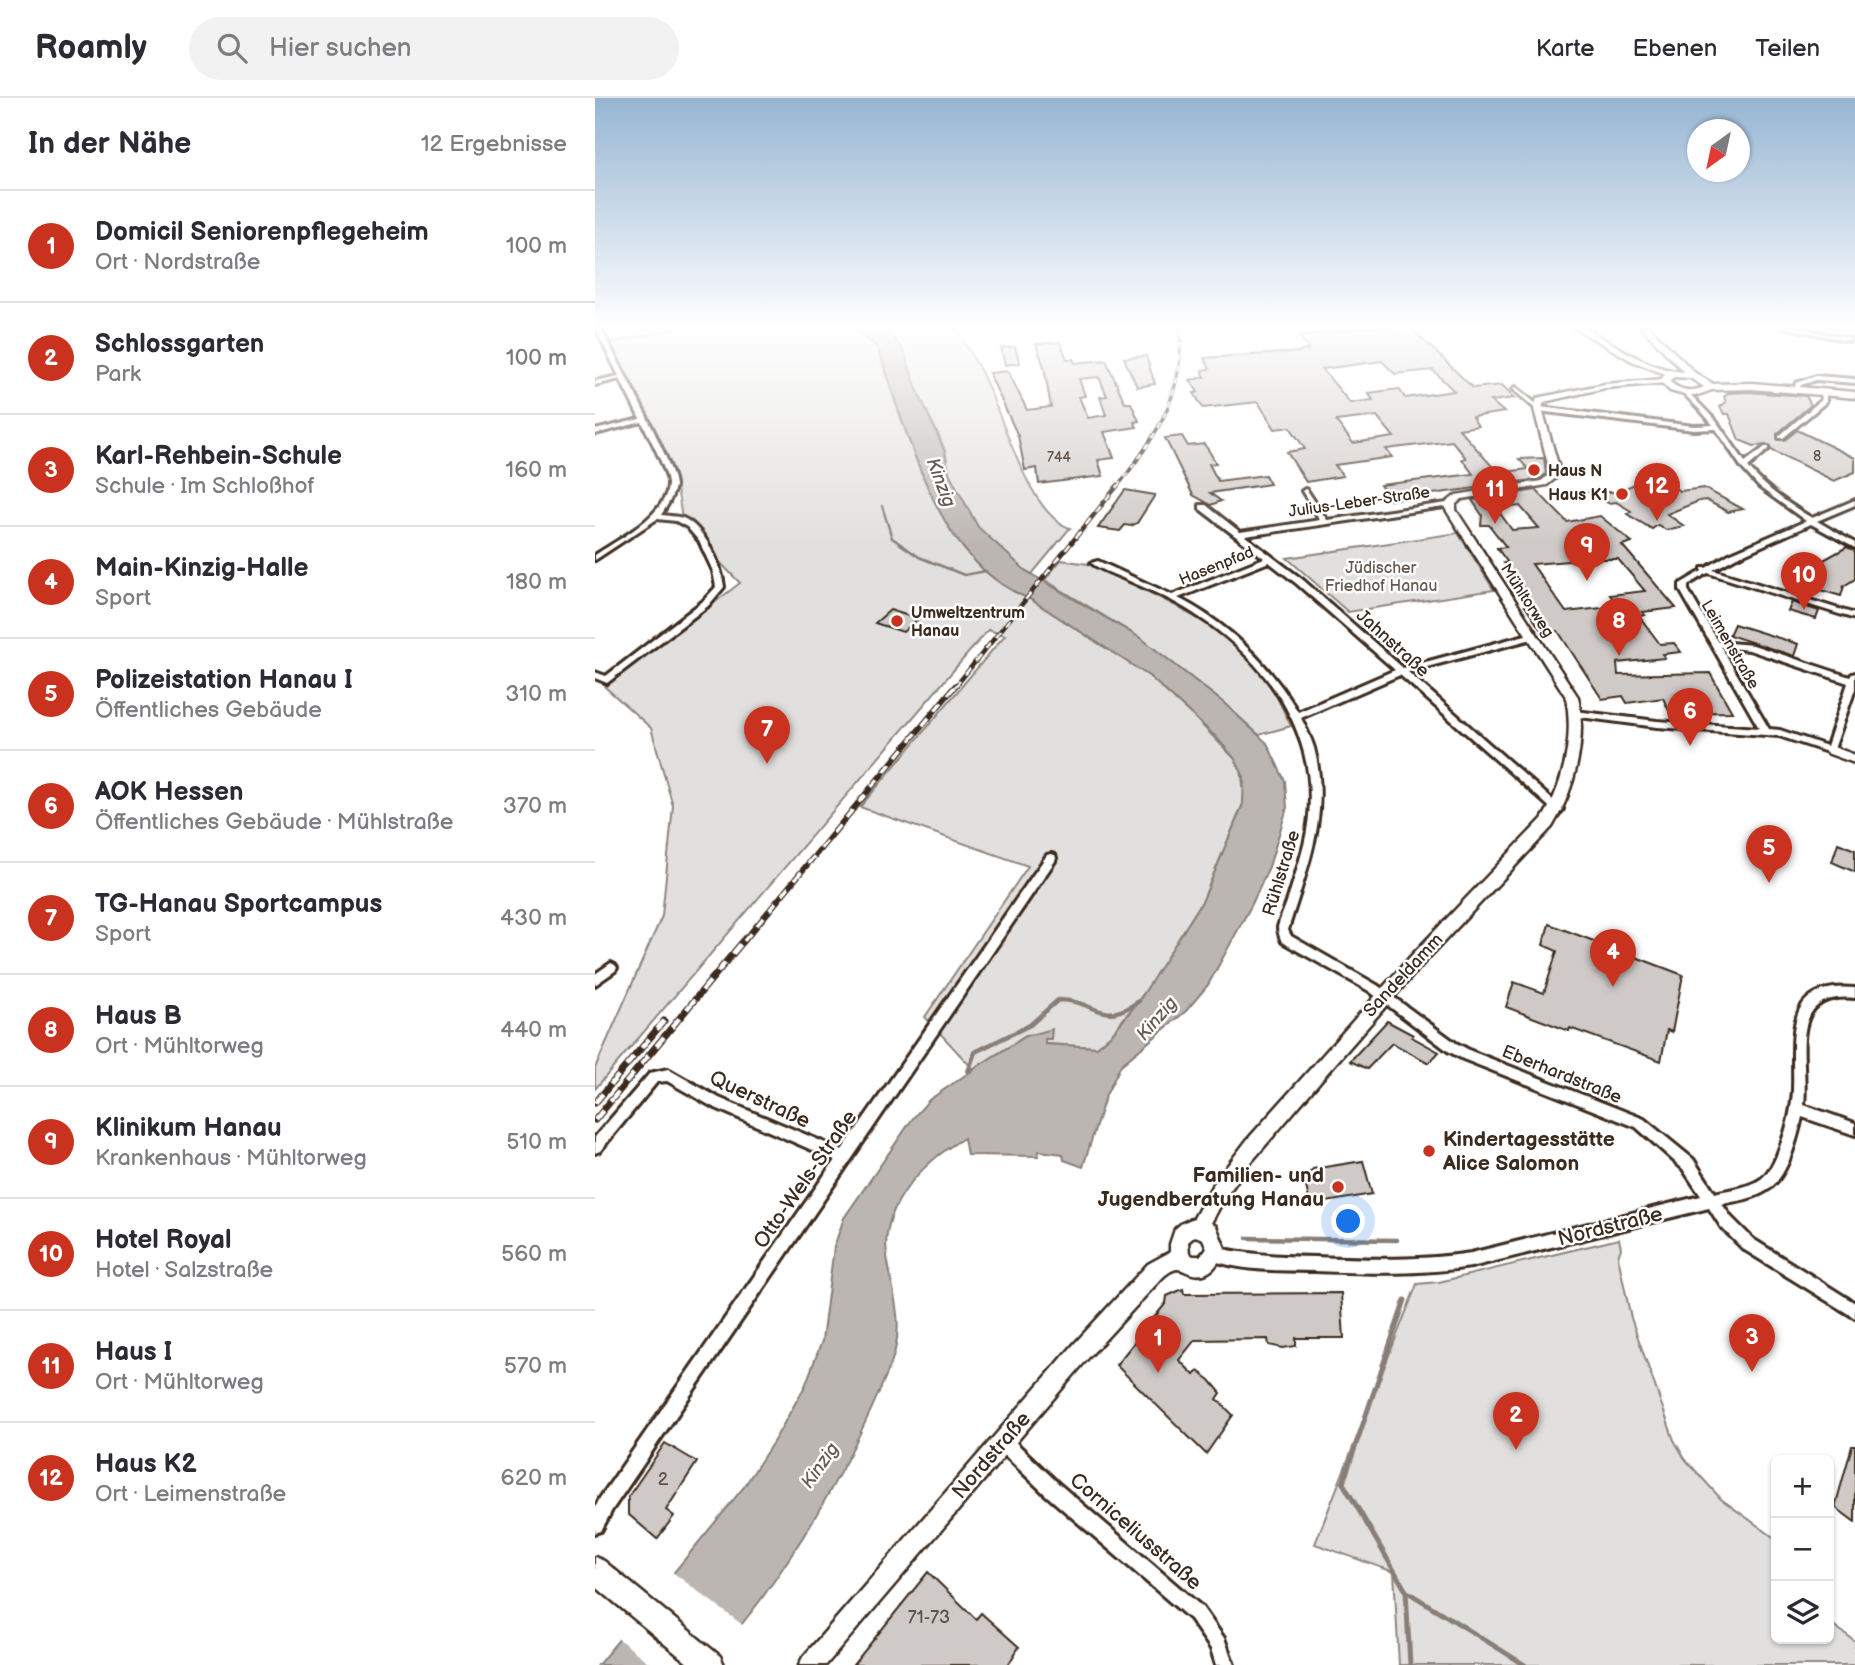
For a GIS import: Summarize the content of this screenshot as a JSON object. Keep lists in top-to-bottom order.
{
  "streets": {
    "street": [
      "Julius-Leber-Straße",
      "Hasenpfad",
      "Mühltorweg",
      "Jahnstraße",
      "Leimenstraße",
      "Rühlstraße",
      "Sandeldamm",
      "Eberhardstraße",
      "Querstraße",
      "Otto-Wels-Straße",
      "Nordstraße",
      "Corniceliusstraße"
    ]
  },
  "crossings": [
    ["Julius-Leber-Straße", "Mühltorweg"],
    ["Julius-Leber-Straße", "Jahnstraße"],
    ["Hasenpfad", "Jahnstraße"],
    ["Hasenpfad", "Rühlstraße"],
    ["Mühltorweg", "Sandeldamm"],
    ["Jahnstraße", "Sandeldamm"],
    ["Rühlstraße", "Sandeldamm"],
    ["Rühlstraße", "Eberhardstraße"],
    ["Sandeldamm", "Eberhardstraße"],
    ["Sandeldamm", "Nordstraße"],
    ["Eberhardstraße", "Nordstraße"],
    ["Querstraße", "Otto-Wels-Straße"],
    ["Nordstraße", "Corniceliusstraße"]
  ],
  "water": ["Kinzig"],
  "parks": ["Jüdischer Friedhof Hanau"],
  "places": [
    "Haus N",
    "Haus K1",
    "Umweltzentrum Hanau",
    "Kindertagesstätte Alice Salomon",
    "Familien- und Jugendberatung Hanau"
  ],
  "house_numbers": [
    "8",
    "744",
    "2",
    "71-73"
  ],
  "north": "bottom left",
  "page": {
    "header": "Roamly",
    "search": "Hier suchen",
    "nav": ["Karte", "Ebenen", "Teilen"],
    "heading": ["In der Nähe", "12 Ergebnisse"],
    "list": [
      {
        "mark": "1",
        "name": "Domicil Seniorenpflegeheim",
        "note": "Ort · Nordstraße",
        "value": "100 m"
      },
      {
        "mark": "2",
        "name": "Schlossgarten",
        "note": "Park",
        "value": "100 m"
      },
      {
        "mark": "3",
        "name": "Karl-Rehbein-Schule",
        "note": "Schule · Im Schloßhof",
        "value": "160 m"
      },
      {
        "mark": "4",
        "name": "Main-Kinzig-Halle",
        "note": "Sport",
        "value": "180 m"
      },
      {
        "mark": "5",
        "name": "Polizeistation Hanau I",
        "note": "Öffentliches Gebäude",
        "value": "310 m"
      },
      {
        "mark": "6",
        "name": "AOK Hessen",
        "note": "Öffentliches Gebäude · Mühlstraße",
        "value": "370 m"
      },
      {
        "mark": "7",
        "name": "TG-Hanau Sportcampus",
        "note": "Sport",
        "value": "430 m"
      },
      {
        "mark": "8",
        "name": "Haus B",
        "note": "Ort · Mühltorweg",
        "value": "440 m"
      },
      {
        "mark": "9",
        "name": "Klinikum Hanau",
        "note": "Krankenhaus · Mühltorweg",
        "value": "510 m"
      },
      {
        "mark": "10",
        "name": "Hotel Royal",
        "note": "Hotel · Salzstraße",
        "value": "560 m"
      },
      {
        "mark": "11",
        "name": "Haus I",
        "note": "Ort · Mühltorweg",
        "value": "570 m"
      },
      {
        "mark": "12",
        "name": "Haus K2",
        "note": "Ort · Leimenstraße",
        "value": "620 m"
      }
    ],
    "pins": [
      "12",
      "11",
      "9",
      "10",
      "8",
      "6",
      "7",
      "5",
      "4",
      "3",
      "1",
      "2"
    ],
    "map_buttons": ["+", "−"]
  }
}
